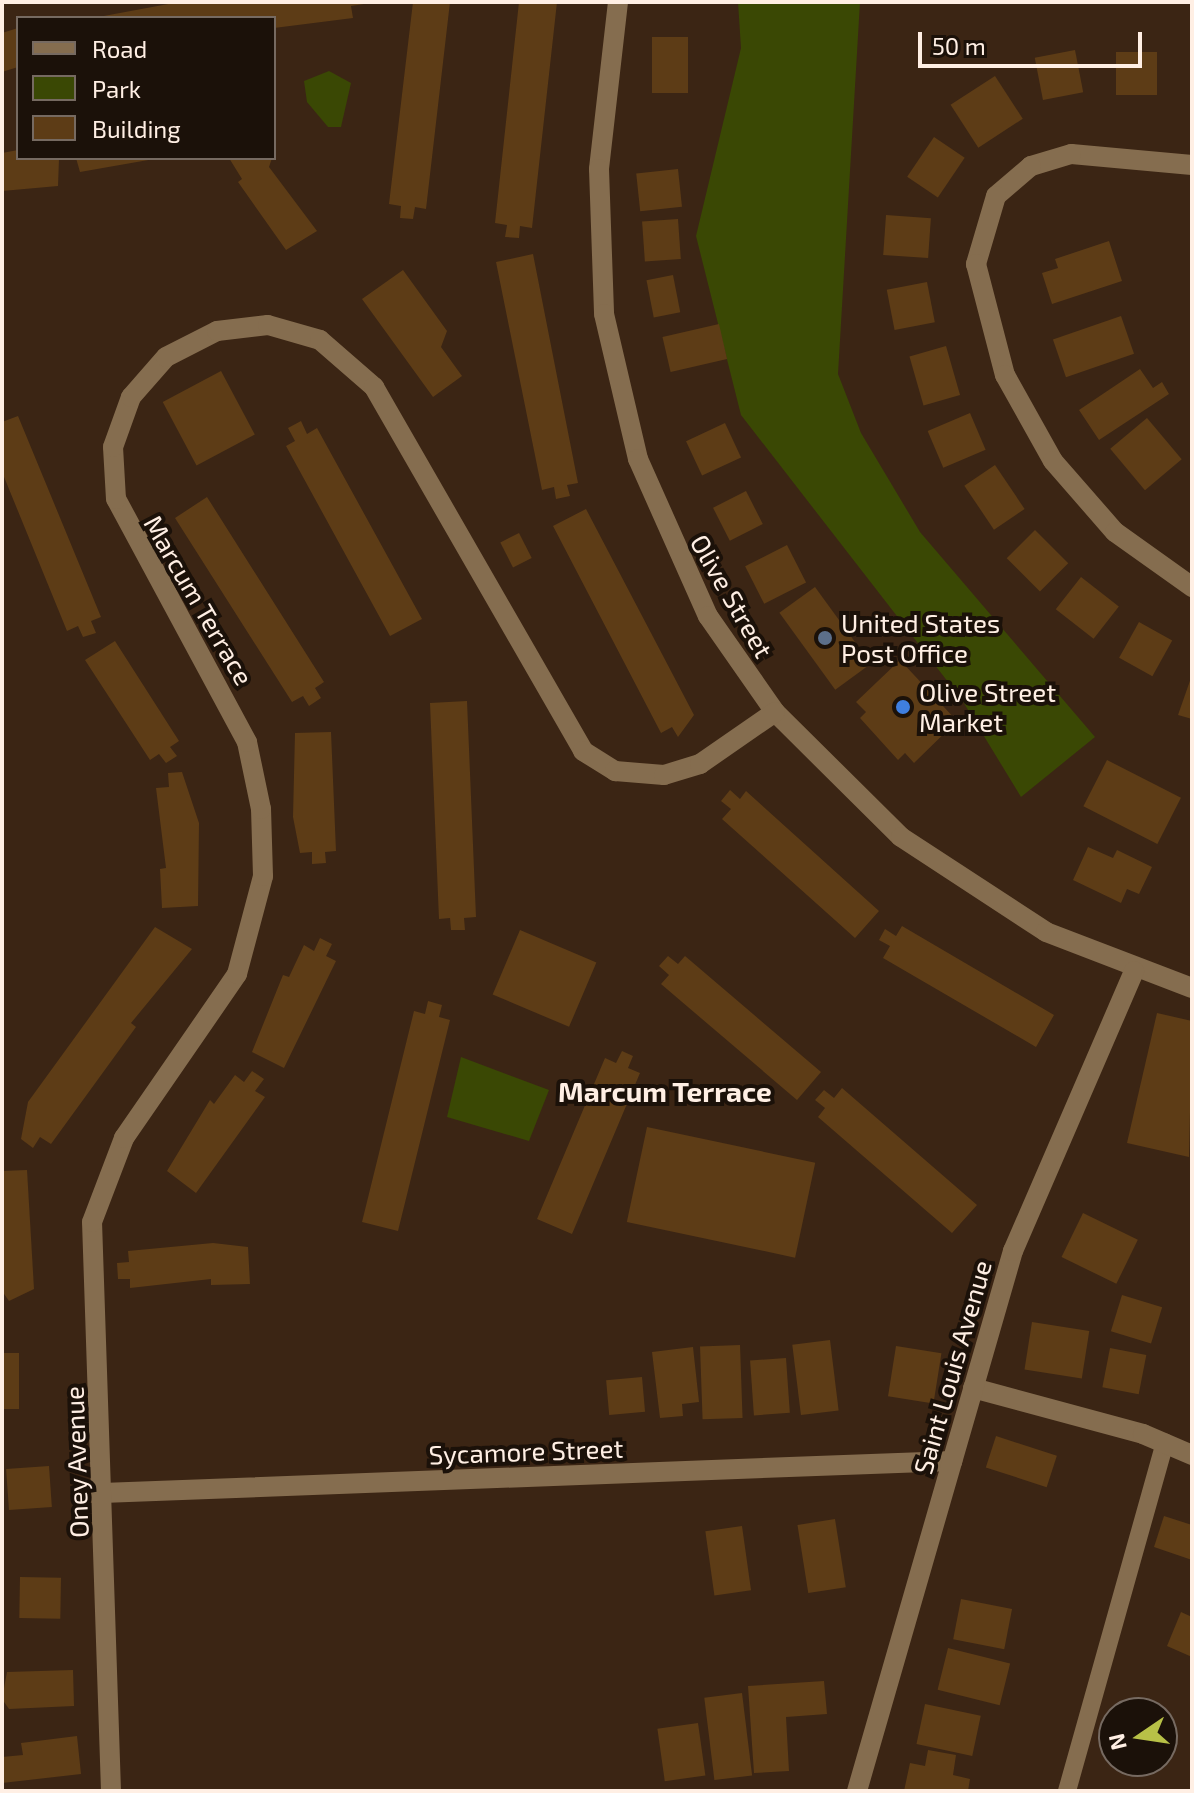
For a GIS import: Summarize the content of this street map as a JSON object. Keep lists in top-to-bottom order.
{
  "streets": {
    "street": [
      "Olive Street",
      "Marcum Terrace",
      "Saint Louis Avenue",
      "Sycamore Street",
      "Oney Avenue"
    ]
  },
  "crossings": [
    ["Olive Street", "Marcum Terrace"],
    ["Olive Street", "Saint Louis Avenue"],
    ["Marcum Terrace", "Oney Avenue"],
    ["Saint Louis Avenue", "Sycamore Street"],
    ["Sycamore Street", "Oney Avenue"]
  ],
  "districts": ["Marcum Terrace"],
  "places": ["United States Post Office", "Olive Street Market"],
  "legend": ["Road", "Park", "Building"],
  "scale_bar": "50 m",
  "north": "left"
}
